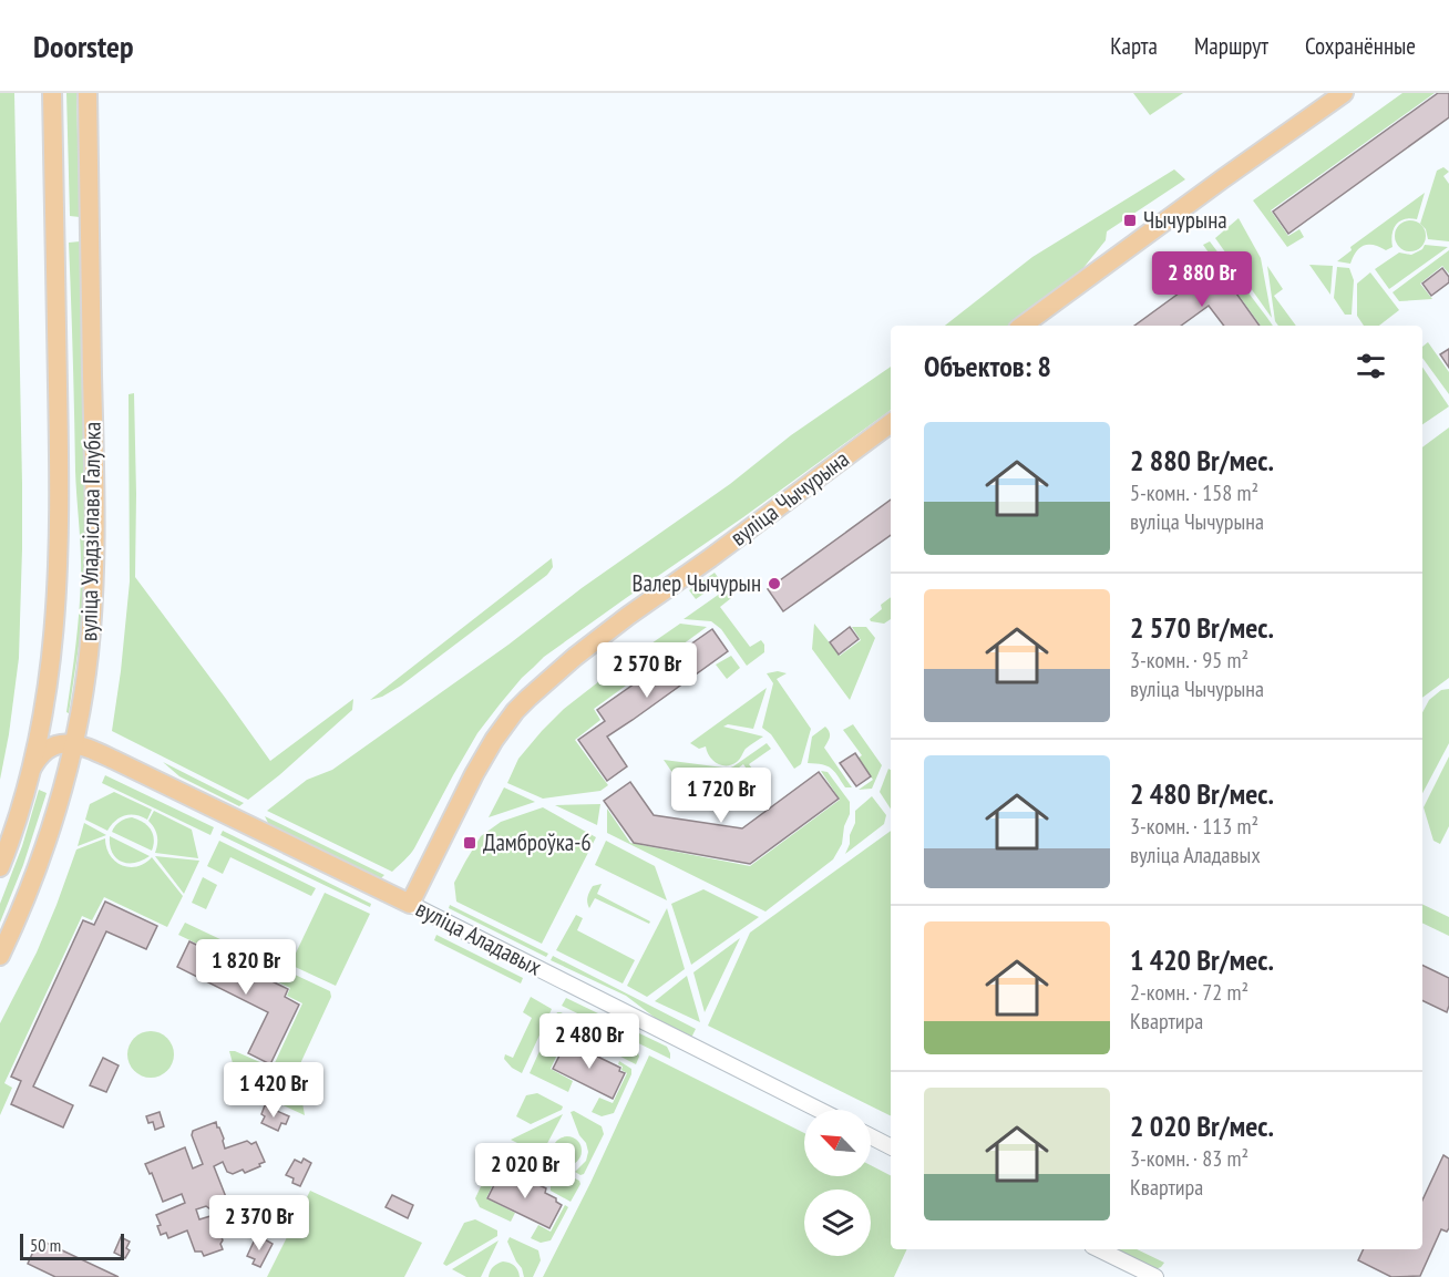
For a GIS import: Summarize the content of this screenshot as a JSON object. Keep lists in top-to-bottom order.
{
  "streets": {
    "main road": ["вуліца Чычурына", "вуліца Уладзіслава Галубка", "вуліца Аладавых"]
  },
  "crossings": [
    ["вуліца Чычурына", "вуліца Аладавых"],
    ["вуліца Уладзіслава Галубка", "вуліца Аладавых"]
  ],
  "places": {
    "transit": ["Чычурына", "Дамброўка-6"],
    "other": ["Валер Чычурын"]
  },
  "scale_bar": "50 m",
  "north": "top left",
  "page": {
    "header": "Doorstep",
    "nav": ["Карта", "Маршрут", "Сохранённые"],
    "price": [
      "2 880 Br",
      "2 570 Br",
      "1 720 Br",
      "1 820 Br",
      "2 480 Br",
      "1 420 Br",
      "2 020 Br",
      "2 370 Br"
    ],
    "heading": "Объектов: 8",
    "list": [
      {
        "name": "2 880 Br/мес.",
        "note": "5-комн. · 158 m² · вуліца Чычурына"
      },
      {
        "name": "2 570 Br/мес.",
        "note": "3-комн. · 95 m² · вуліца Чычурына"
      },
      {
        "name": "2 480 Br/мес.",
        "note": "3-комн. · 113 m² · вуліца Аладавых"
      },
      {
        "name": "1 420 Br/мес.",
        "note": "2-комн. · 72 m² · Квартира"
      },
      {
        "name": "2 020 Br/мес.",
        "note": "3-комн. · 83 m² · Квартира"
      }
    ],
    "scale": "50 m"
  }
}
